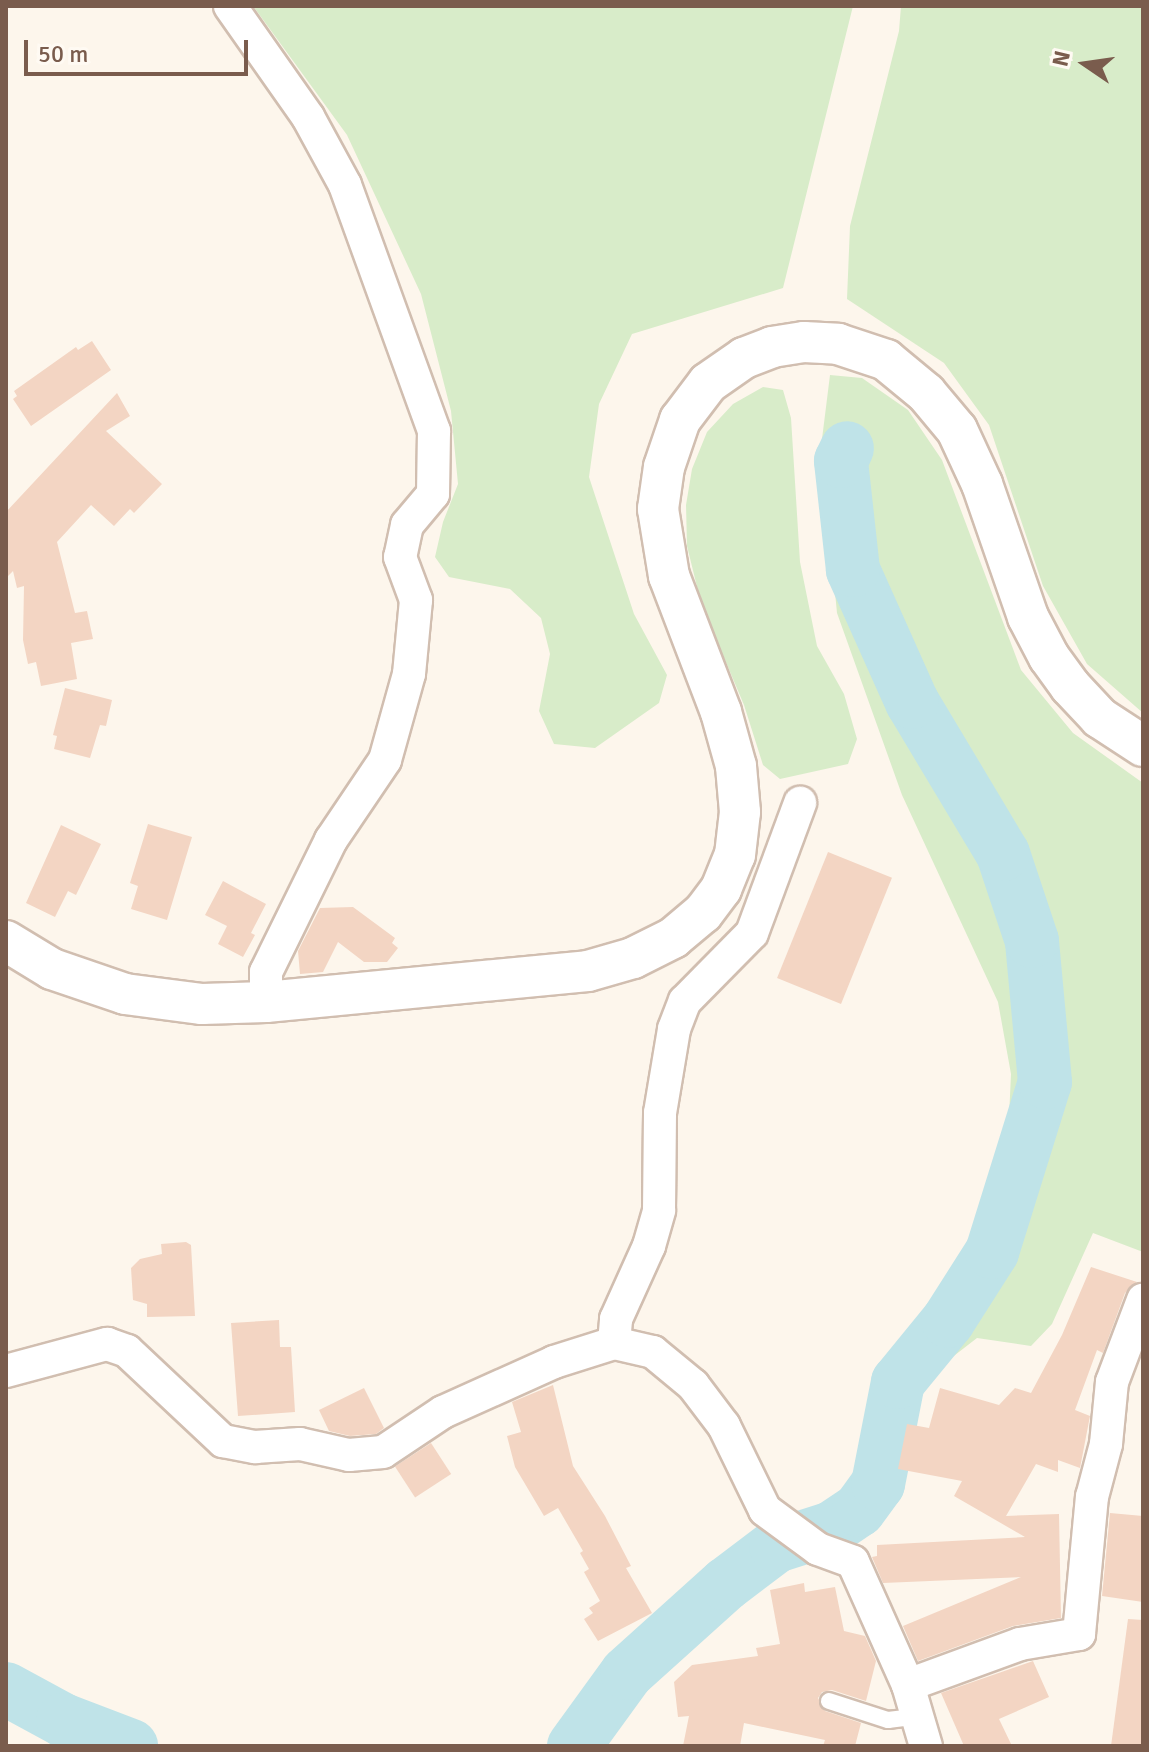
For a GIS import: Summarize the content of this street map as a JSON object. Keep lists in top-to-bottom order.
{
  "scale_bar": "50 m",
  "north": "left"
}
